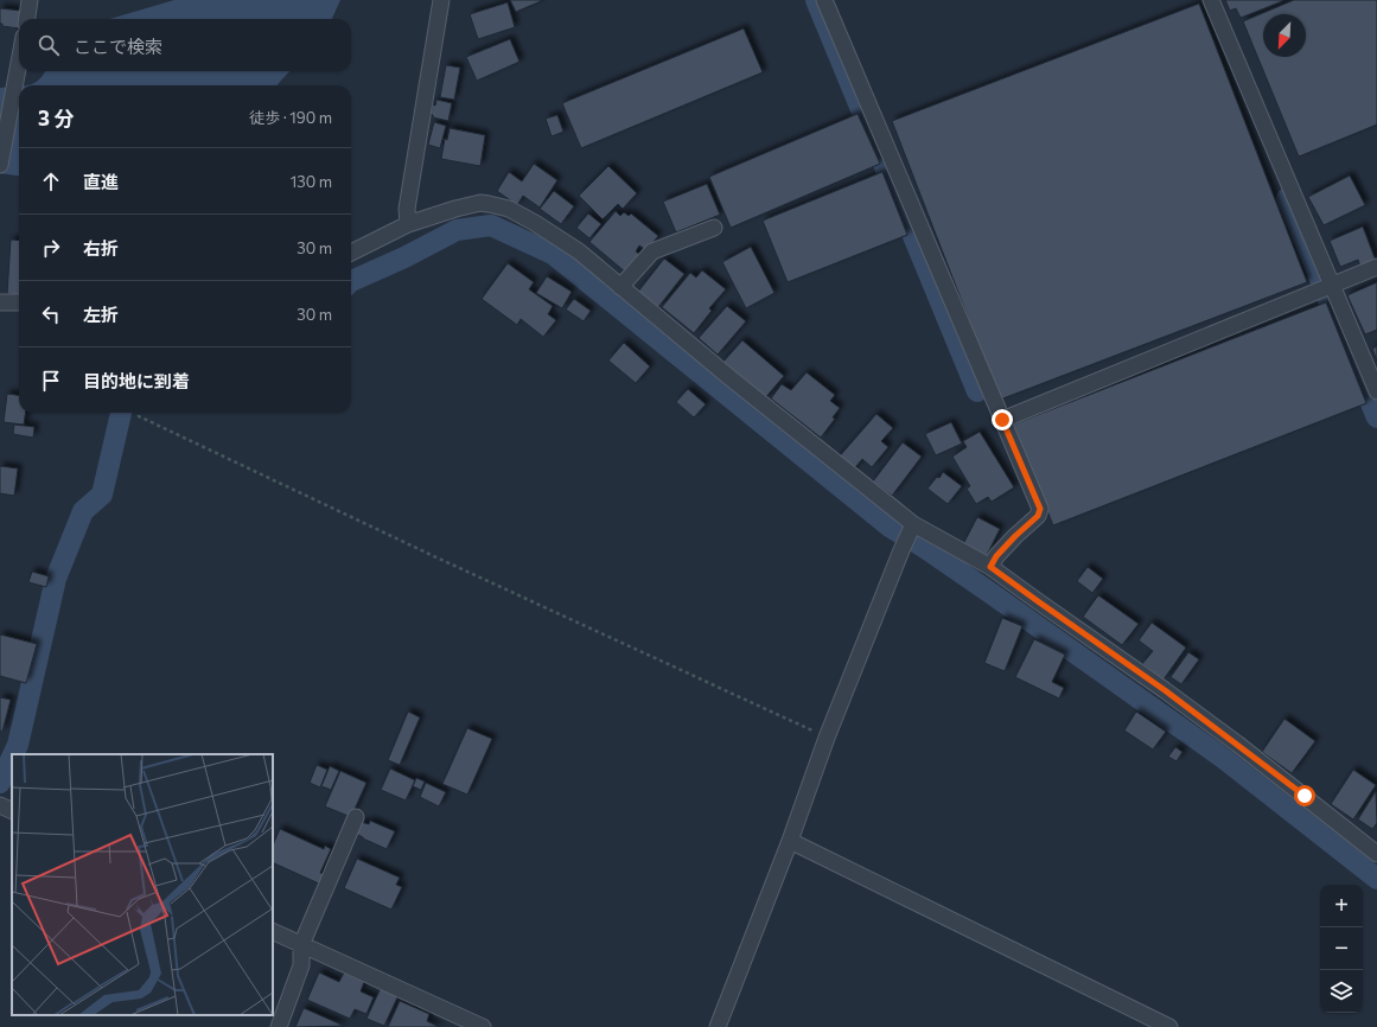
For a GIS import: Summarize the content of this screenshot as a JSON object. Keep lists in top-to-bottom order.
{
  "north": "bottom left",
  "page": {
    "search": "ここで検索",
    "heading": ["3 分", "徒歩 · 190 m"],
    "list": [
      ["直進", "130 m"],
      ["右折", "30 m"],
      ["左折", "30 m"],
      "目的地に到着"
    ],
    "map_buttons": ["+", "−"]
  }
}
